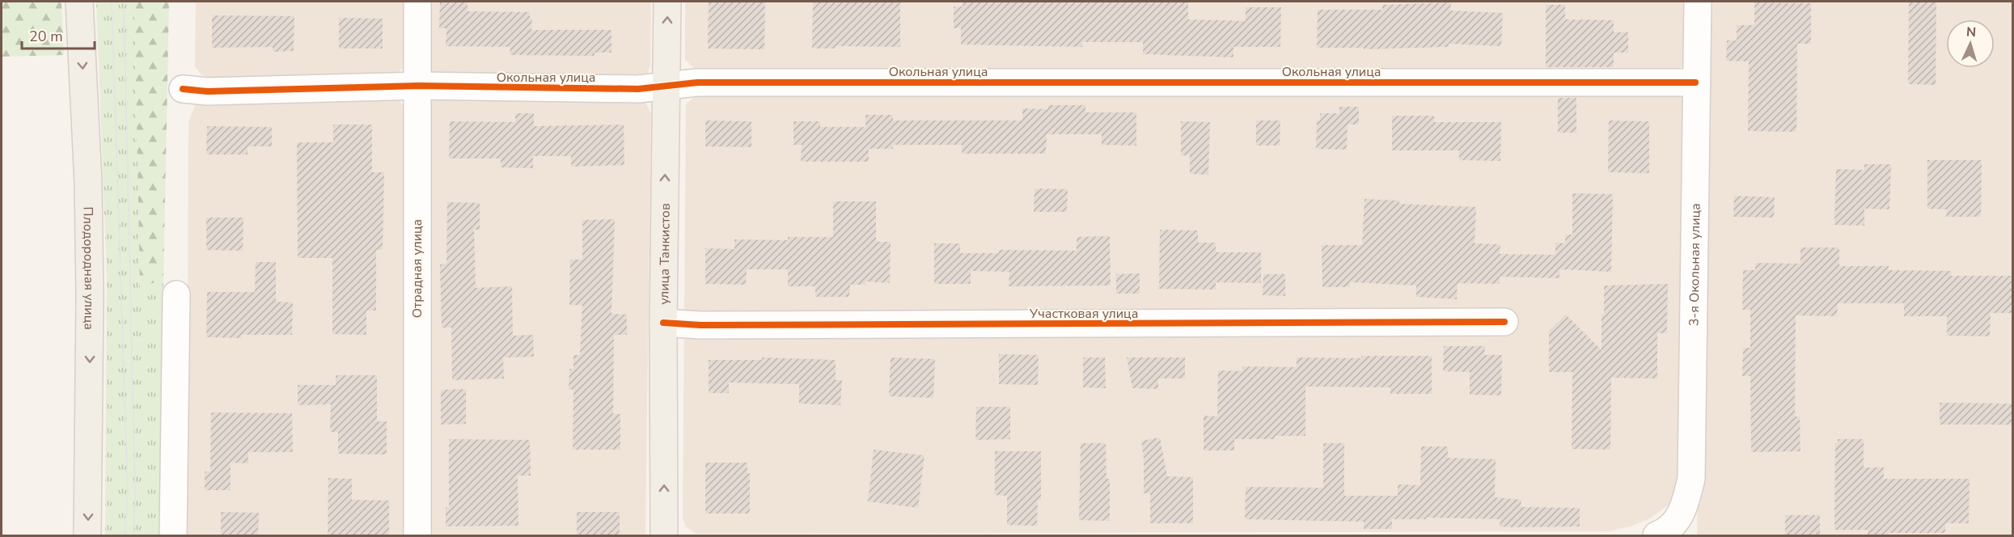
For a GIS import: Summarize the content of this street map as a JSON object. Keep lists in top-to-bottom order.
{
  "streets": {
    "main road": ["улица Танкистов", "Плодородная улица"],
    "street": [
      "Окольная улица",
      "3-я Окольная улица",
      "Отрадная улица",
      "Участковая улица"
    ]
  },
  "crossings": [
    ["Окольная улица", "улица Танкистов"],
    ["Окольная улица", "3-я Окольная улица"],
    ["Окольная улица", "Отрадная улица"],
    ["улица Танкистов", "Участковая улица"]
  ],
  "one_way": ["улица Танкистов", "Плодородная улица"],
  "scale_bar": "20 m",
  "north": "top"
}
